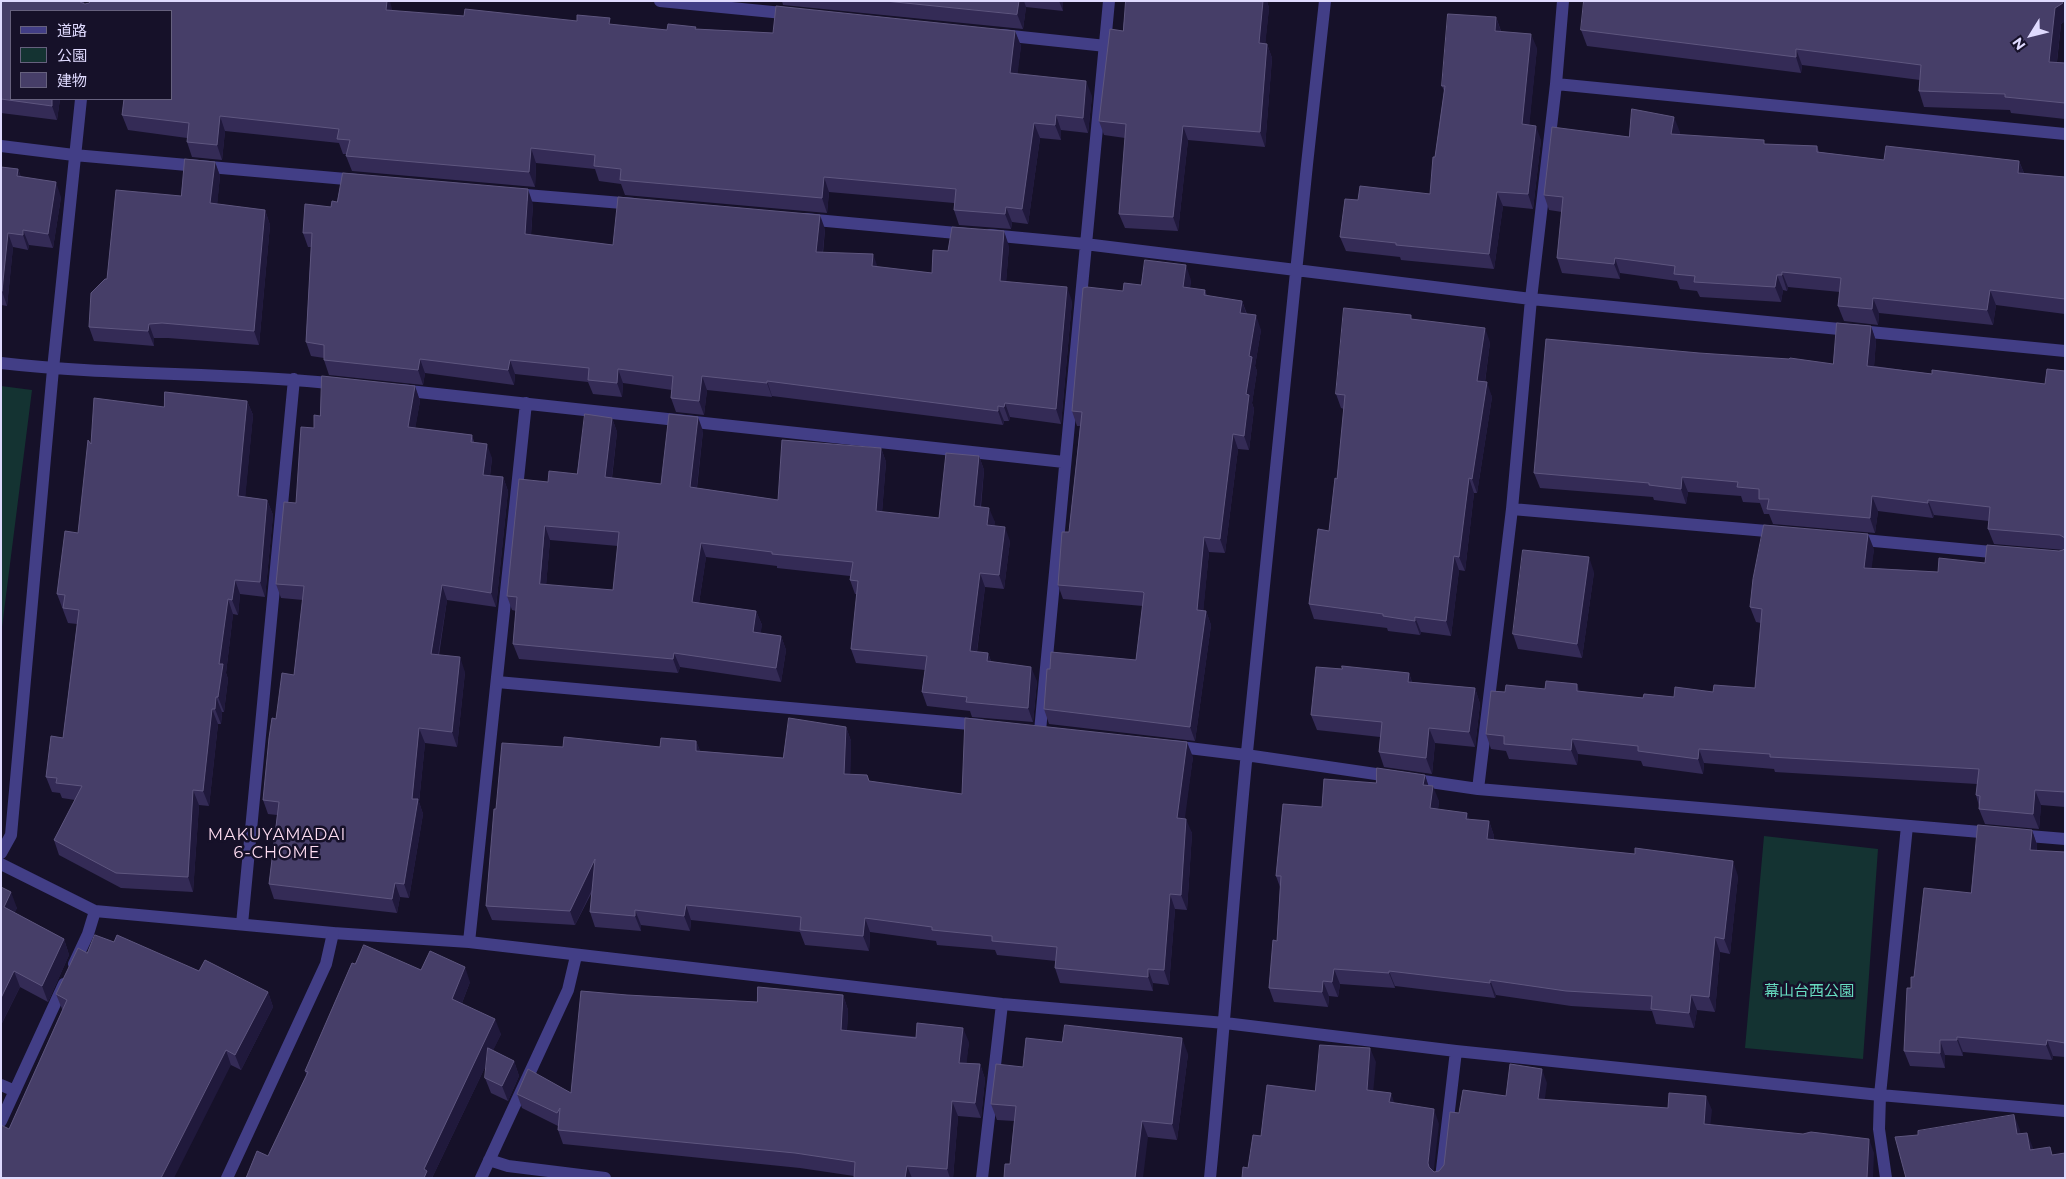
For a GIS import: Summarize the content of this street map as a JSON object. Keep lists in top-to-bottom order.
{
  "districts": ["MAKUYAMADAI 6-CHOME"],
  "parks": ["幕山台西公園"],
  "legend": ["道路", "公園", "建物"],
  "north": "bottom left"
}
